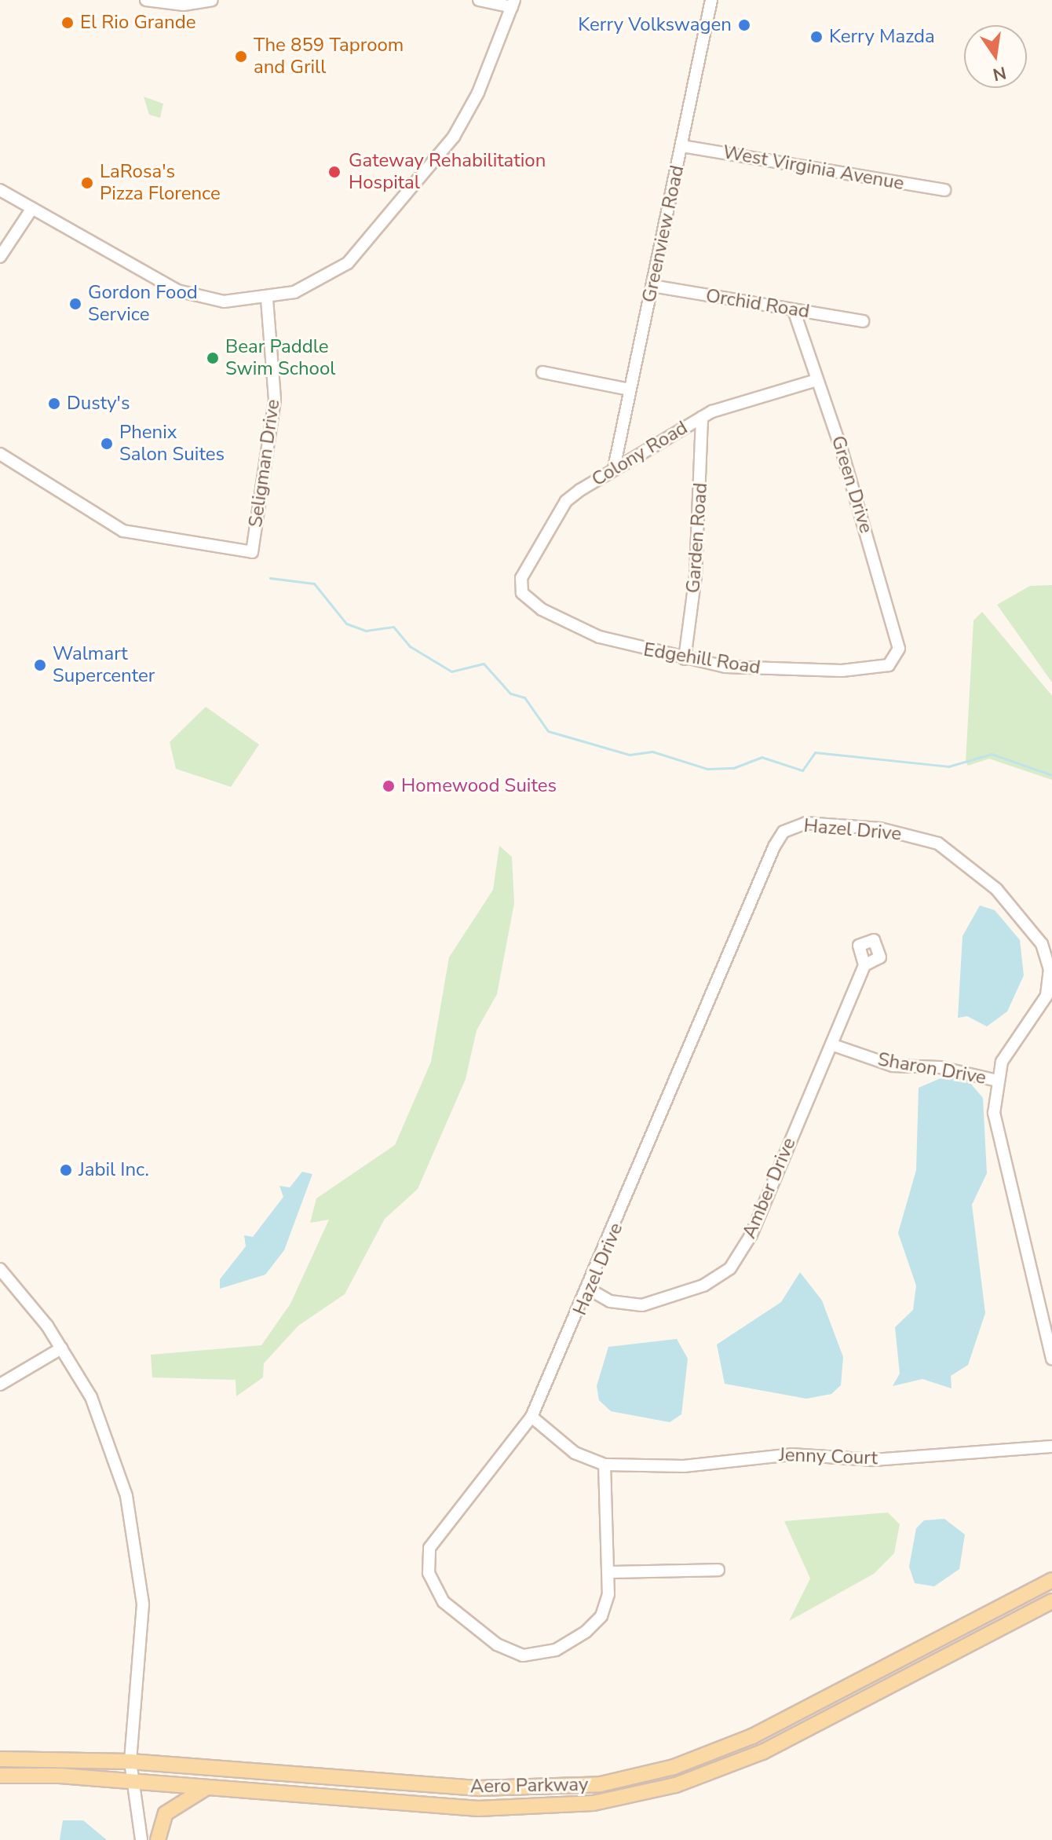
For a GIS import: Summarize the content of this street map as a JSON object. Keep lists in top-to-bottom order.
{
  "streets": {
    "main road": ["Aero Parkway"],
    "street": [
      "West Virginia Avenue",
      "Greenview Road",
      "Orchid Road",
      "Colony Road",
      "Seligman Drive",
      "Green Drive",
      "Garden Road",
      "Edgehill Road",
      "Hazel Drive",
      "Sharon Drive",
      "Amber Drive",
      "Jenny Court"
    ]
  },
  "crossings": [
    ["West Virginia Avenue", "Greenview Road"],
    ["Greenview Road", "Orchid Road"],
    ["Greenview Road", "Colony Road"],
    ["Orchid Road", "Green Drive"],
    ["Colony Road", "Green Drive"],
    ["Colony Road", "Garden Road"],
    ["Colony Road", "Edgehill Road"],
    ["Green Drive", "Edgehill Road"],
    ["Garden Road", "Edgehill Road"],
    ["Hazel Drive", "Sharon Drive"],
    ["Hazel Drive", "Amber Drive"],
    ["Hazel Drive", "Jenny Court"],
    ["Sharon Drive", "Amber Drive"]
  ],
  "places": [
    "El Rio Grande",
    "Kerry Volkswagen",
    "Kerry Mazda",
    "The 859 Taproom and Grill",
    "Gateway Rehabilitation Hospital",
    "LaRosa's Pizza Florence",
    "Gordon Food Service",
    "Bear Paddle Swim School",
    "Dusty's",
    "Phenix Salon Suites",
    "Walmart Supercenter",
    "Homewood Suites",
    "Jabil Inc."
  ],
  "north": "bottom"
}
